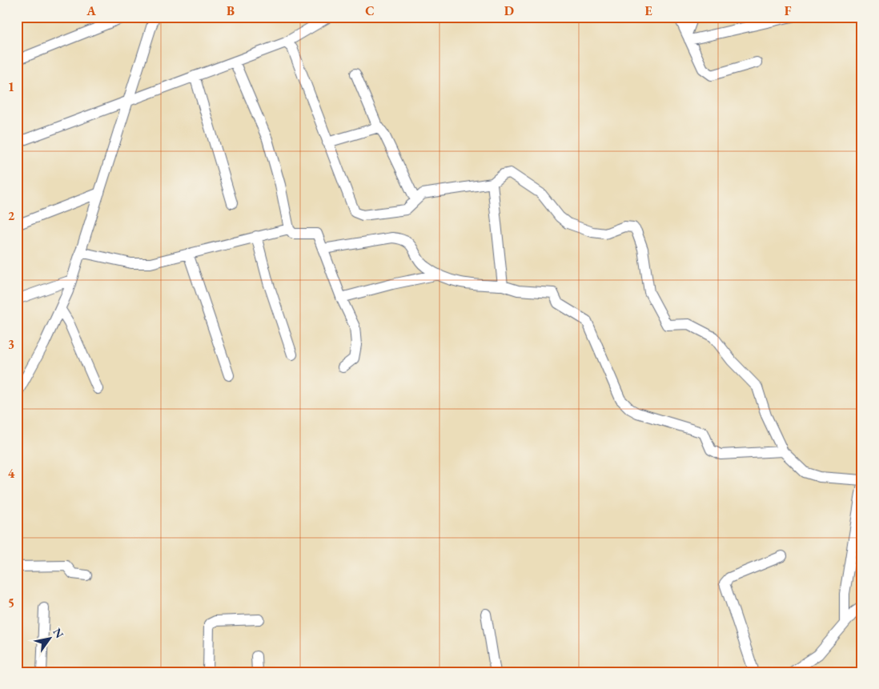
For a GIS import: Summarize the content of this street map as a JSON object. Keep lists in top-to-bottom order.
{
  "north": "top right",
  "grid": {
    "columns": [
      "A",
      "B",
      "C",
      "D",
      "E",
      "F"
    ],
    "rows": [
      "1",
      "2",
      "3",
      "4",
      "5"
    ]
  }
}
